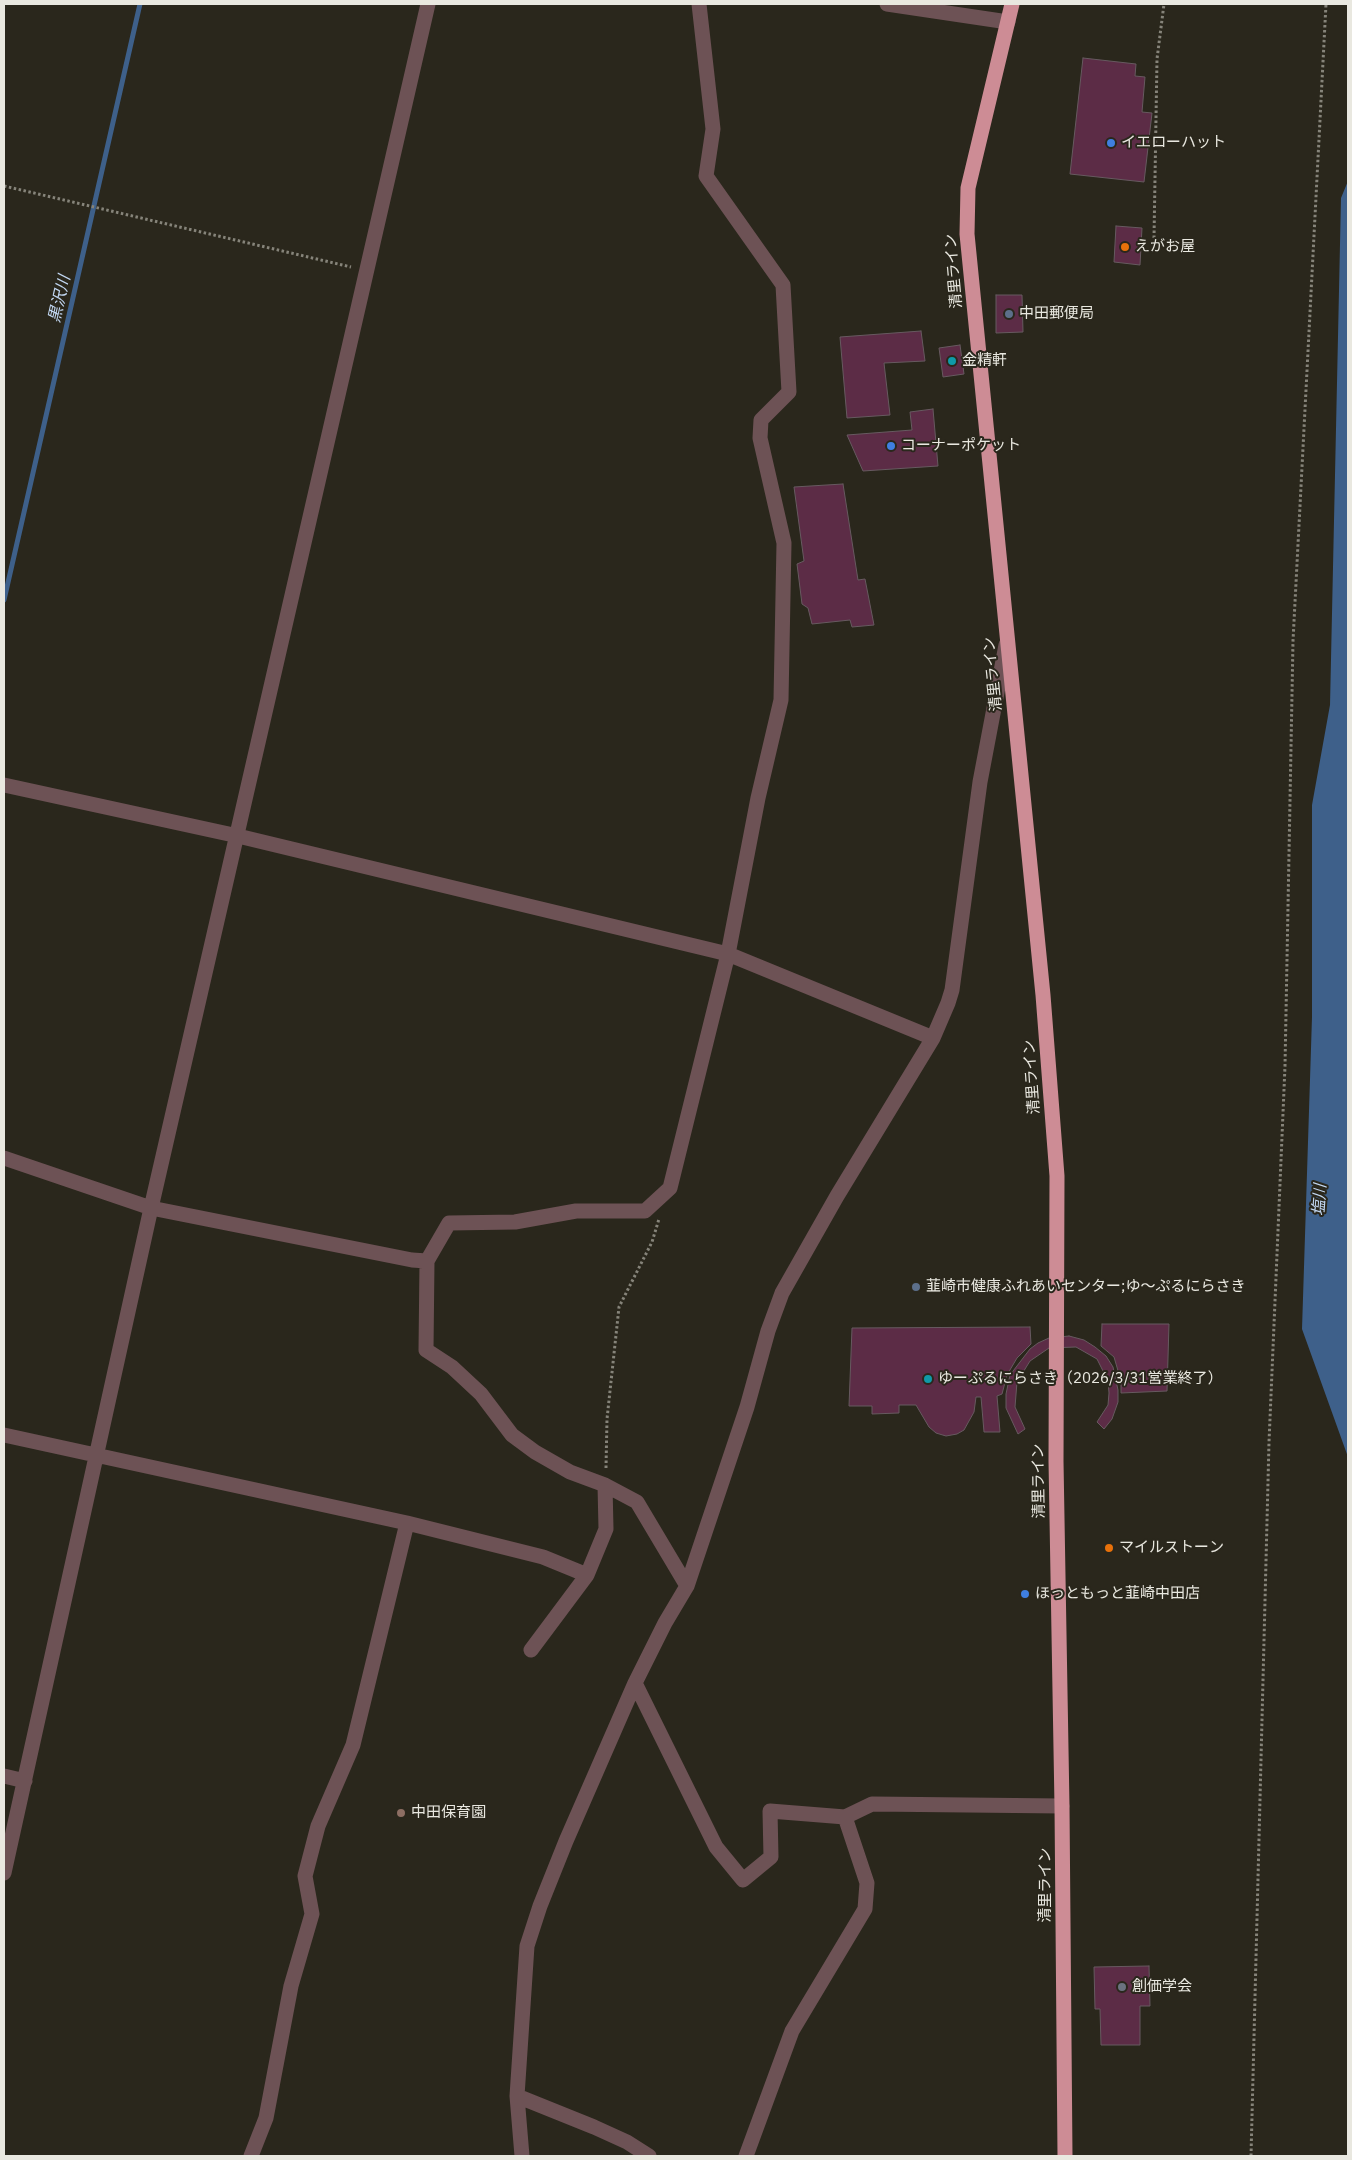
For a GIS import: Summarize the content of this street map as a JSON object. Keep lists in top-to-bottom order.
{
  "streets": {
    "highway": ["清里ライン"]
  },
  "water": ["黒沢川", "塩川"],
  "places": [
    "イエローハット",
    "えがお屋",
    "中田郵便局",
    "金精軒",
    "コーナーポケット",
    "韮崎市健康ふれあいセンター;ゆ～ぷるにらさき",
    "ゆーぷるにらさき（2026/3/31営業終了）",
    "マイルストーン",
    "ほっともっと韮崎中田店",
    "中田保育園",
    "創価学会"
  ]
}
